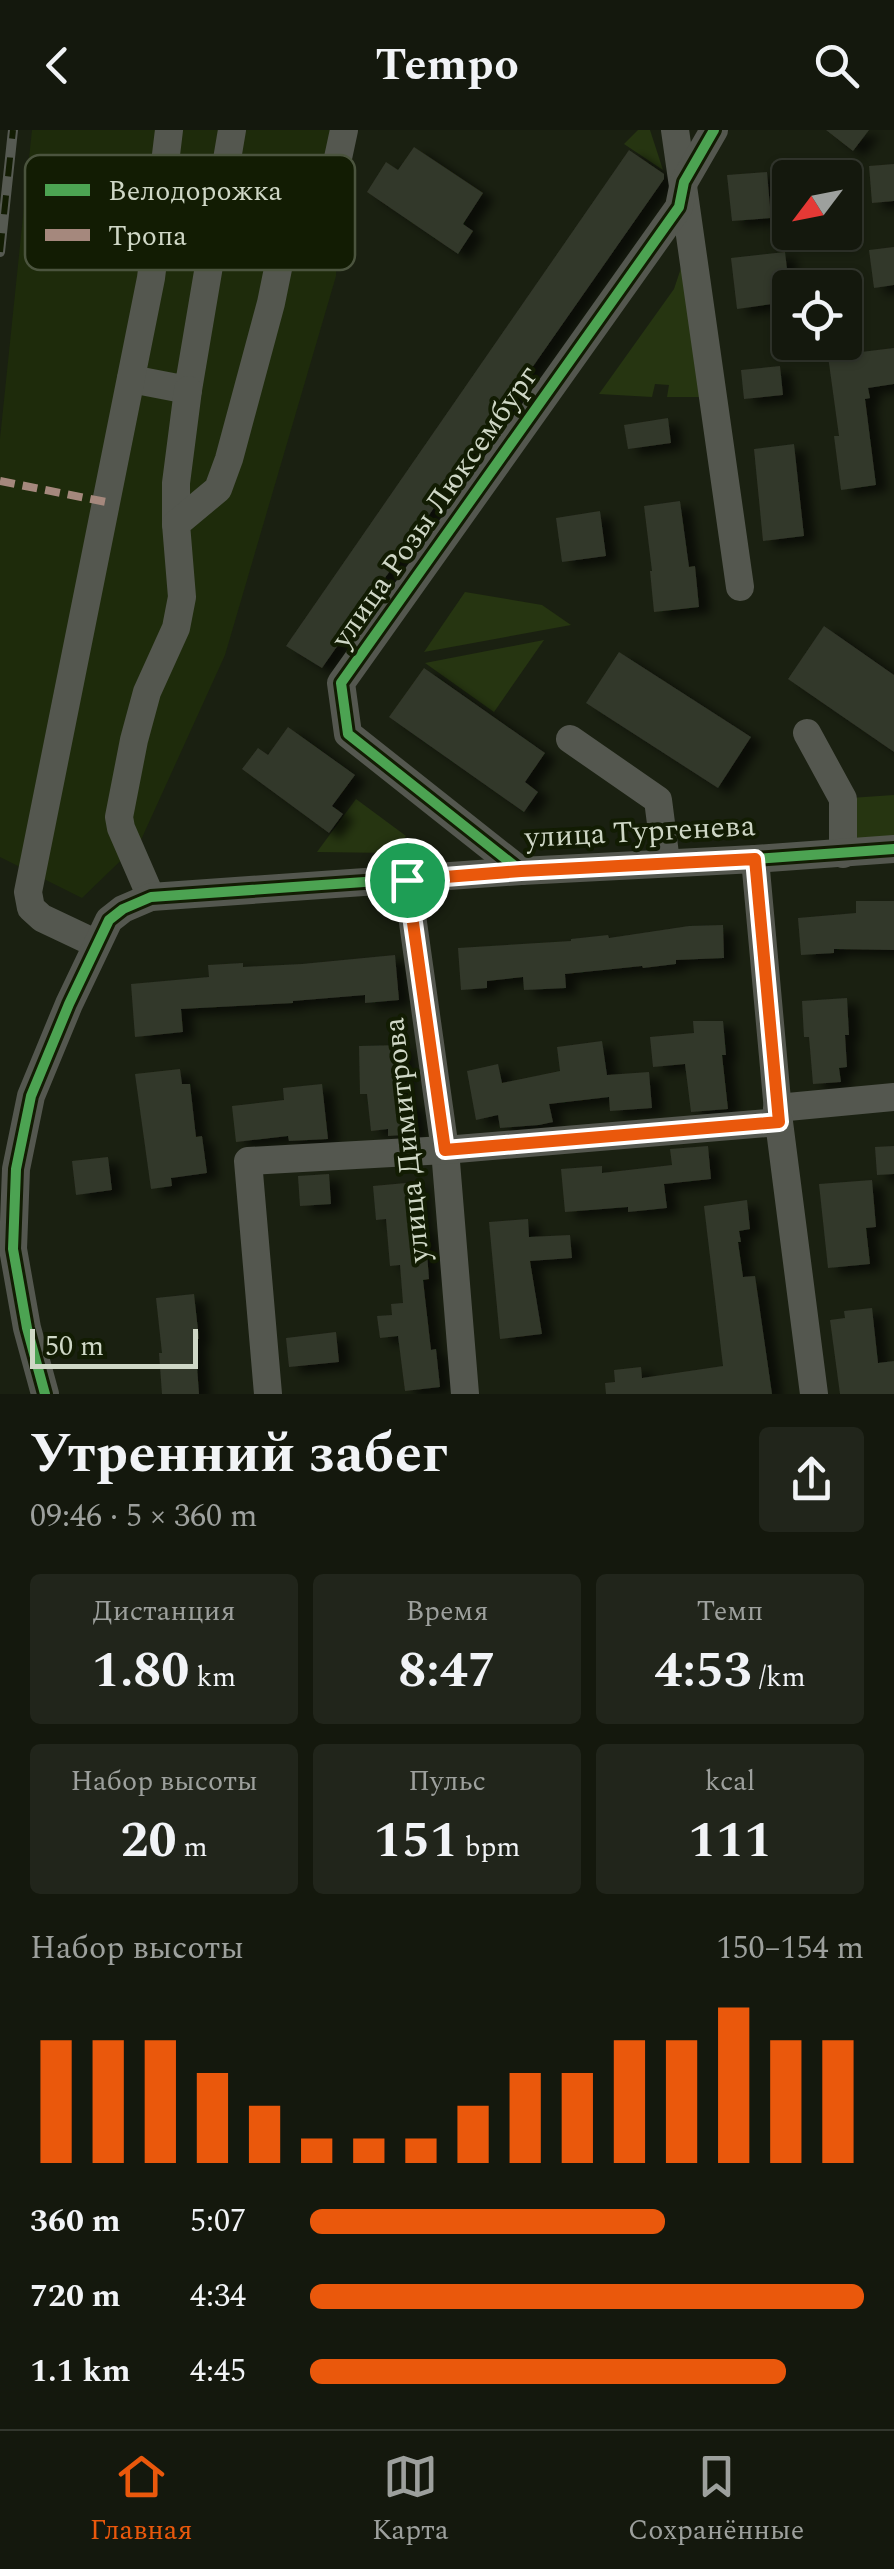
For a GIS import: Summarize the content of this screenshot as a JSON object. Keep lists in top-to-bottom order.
{
  "streets": {
    "street": ["улица Розы Люксембург", "улица Тургенева", "улица Димитрова"]
  },
  "crossings": [
    ["улица Розы Люксембург", "улица Тургенева"],
    ["улица Тургенева", "улица Димитрова"]
  ],
  "legend": ["Велодорожка", "Тропа"],
  "scale_bar": "50 m",
  "north": "bottom left",
  "page": {
    "header": "Tempo",
    "scale": "50 m",
    "heading": ["Утренний забег", "09:46 · 5 × 360 m"],
    "stats": [
      ["Дистанция", "1.80 km"],
      ["Время", "8:47"],
      ["Темп", "4:53 /km"],
      ["Набор высоты", "20 m"],
      ["Пульс", "151 bpm"],
      ["kcal", "111"]
    ],
    "chart": ["Набор высоты", "150–154 m"],
    "list": [
      {
        "name": "360 m",
        "note": "5:07"
      },
      {
        "name": "720 m",
        "note": "4:34"
      },
      {
        "name": "1.1 km",
        "note": "4:45"
      }
    ],
    "tabs": ["Главная", "Карта", "Сохранённые"]
  }
}
